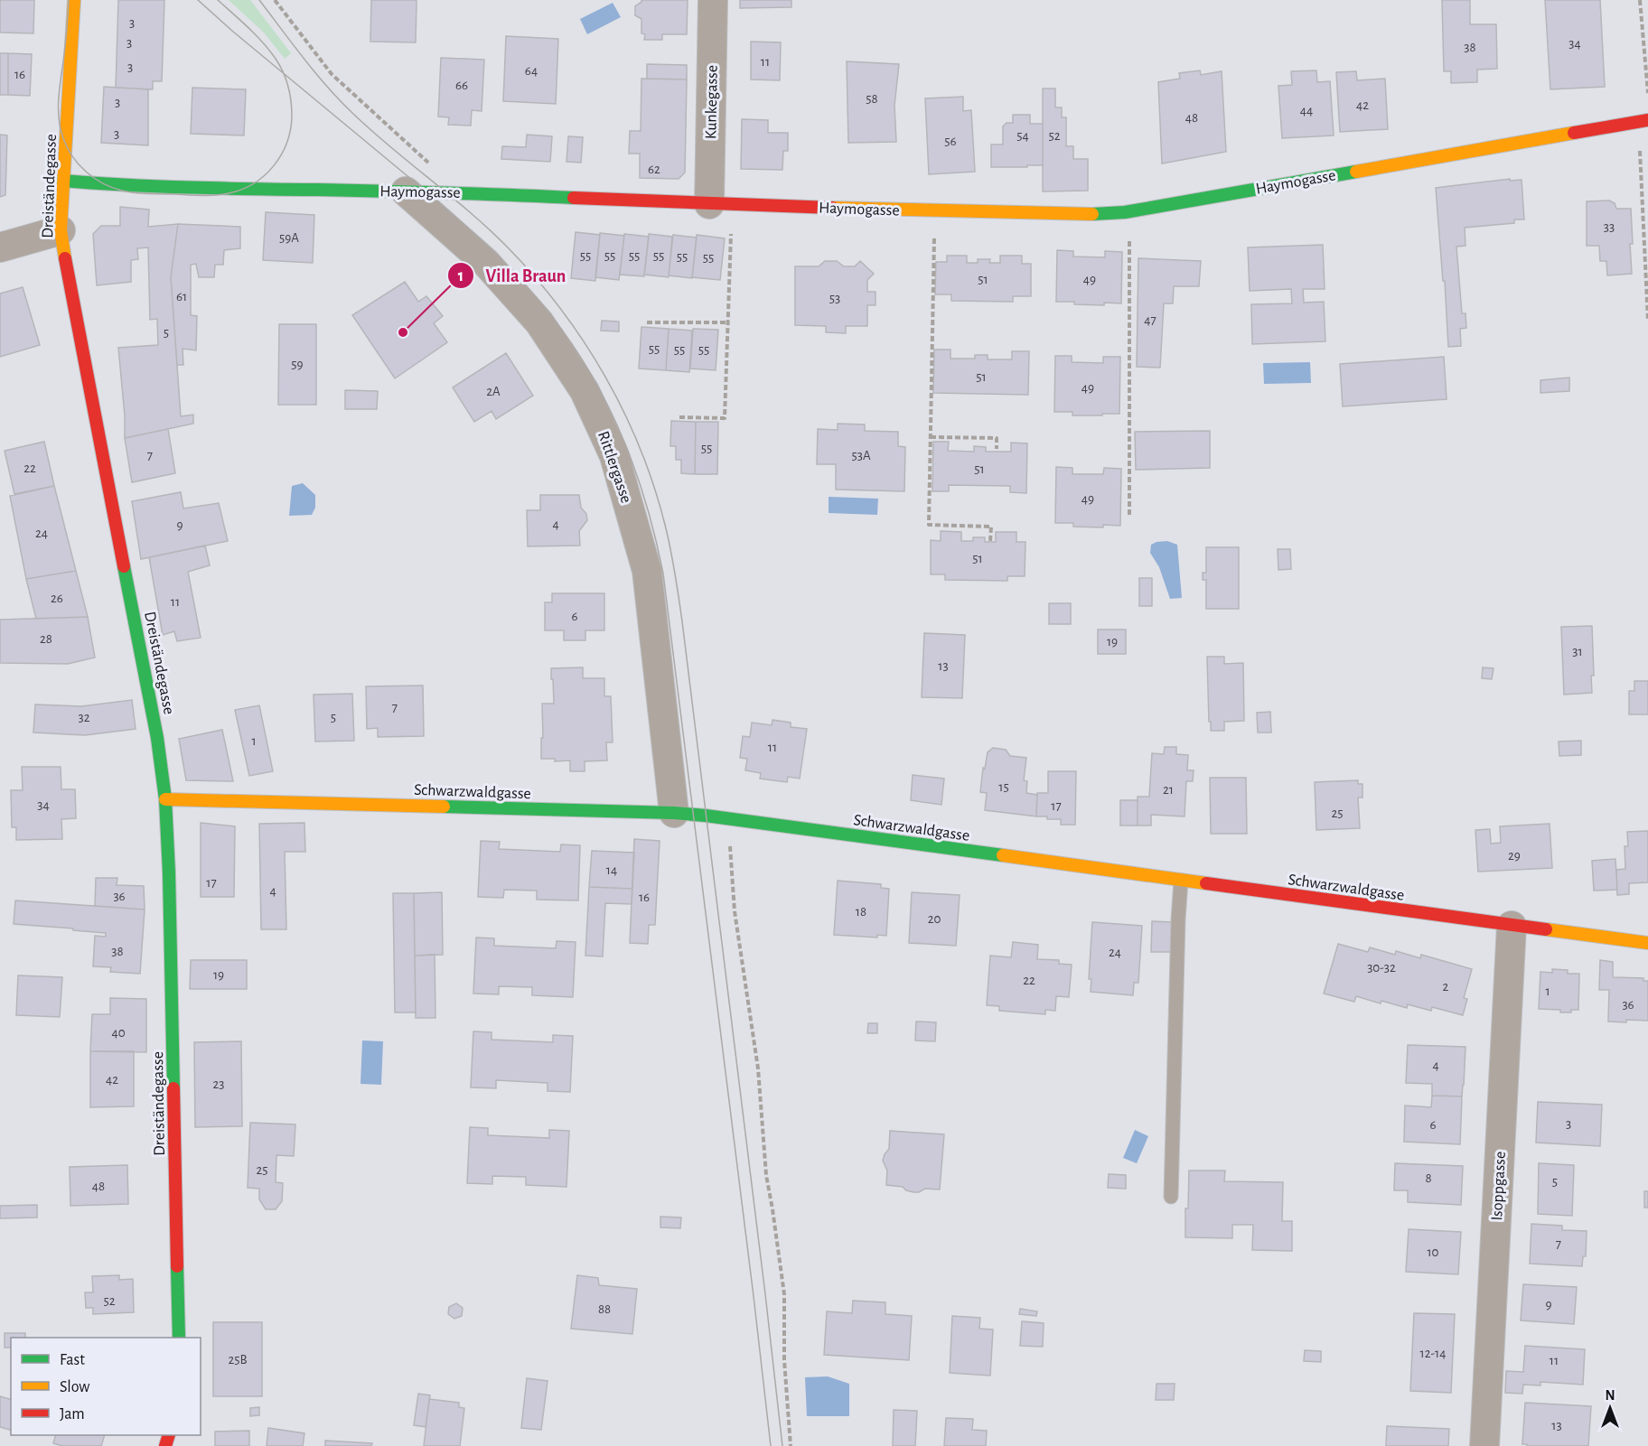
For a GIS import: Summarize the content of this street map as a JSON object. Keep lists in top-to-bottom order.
{
  "streets": {
    "street": [
      "Kunkegasse",
      "Haymogasse",
      "Dreiständegasse",
      "Rittlergasse",
      "Schwarzwaldgasse",
      "Isoppgasse"
    ]
  },
  "crossings": [
    ["Kunkegasse", "Haymogasse"],
    ["Haymogasse", "Dreiständegasse"],
    ["Haymogasse", "Rittlergasse"],
    ["Dreiständegasse", "Schwarzwaldgasse"],
    ["Rittlergasse", "Schwarzwaldgasse"],
    ["Schwarzwaldgasse", "Isoppgasse"]
  ],
  "places": ["Villa Braun"],
  "house_numbers": [
    "3",
    "3",
    "34",
    "38",
    "11",
    "3",
    "64",
    "16",
    "66",
    "58",
    "3",
    "42",
    "44",
    "48",
    "3",
    "54",
    "52",
    "56",
    "62",
    "33",
    "59A",
    "55",
    "55",
    "55",
    "55",
    "55",
    "55",
    "51",
    "49",
    "61",
    "53",
    "47",
    "5",
    "55",
    "55",
    "55",
    "59",
    "51",
    "49",
    "2A",
    "55",
    "7",
    "53A",
    "22",
    "51",
    "49",
    "4",
    "9",
    "24",
    "51",
    "26",
    "11",
    "6",
    "28",
    "19",
    "31",
    "13",
    "7",
    "32",
    "5",
    "1",
    "11",
    "15",
    "21",
    "34",
    "17",
    "25",
    "29",
    "14",
    "17",
    "4",
    "36",
    "16",
    "18",
    "20",
    "38",
    "24",
    "30-32",
    "19",
    "22",
    "2",
    "1",
    "36",
    "40",
    "4",
    "42",
    "23",
    "3",
    "6",
    "25",
    "8",
    "5",
    "48",
    "7",
    "10",
    "52",
    "9",
    "88",
    "12-14",
    "25B",
    "11",
    "13"
  ],
  "legend": ["Fast", "Slow", "Jam"],
  "north": "top"
}
